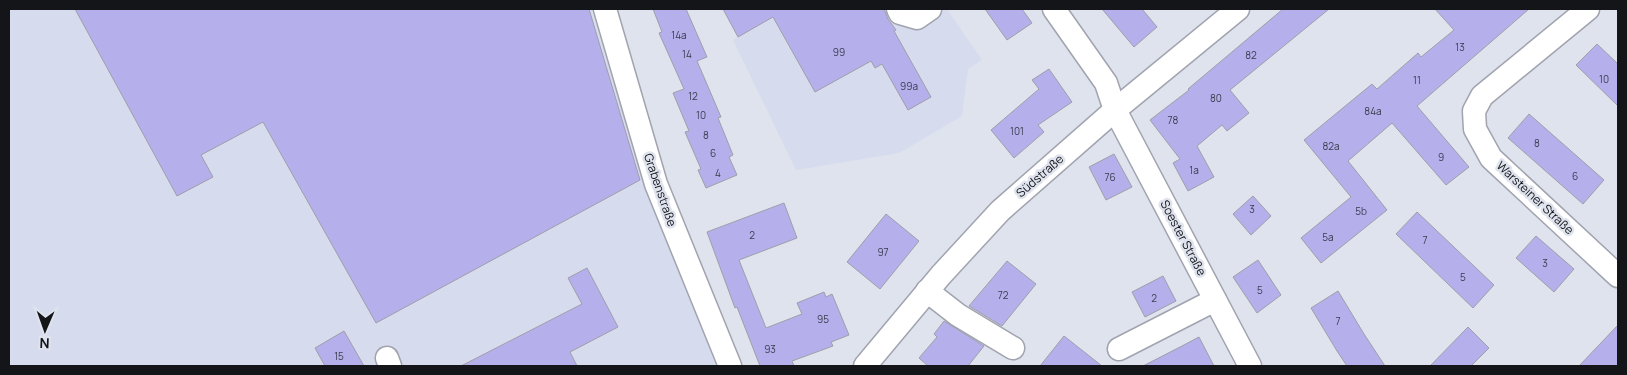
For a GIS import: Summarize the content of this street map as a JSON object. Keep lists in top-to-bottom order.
{
  "streets": {
    "street": [
      "Südstraße",
      "Grabenstraße",
      "Warsteiner Straße",
      "Soester Straße"
    ]
  },
  "crossings": [
    ["Südstraße", "Soester Straße"]
  ],
  "house_numbers": [
    "14a",
    "13",
    "99",
    "14",
    "82",
    "10",
    "11",
    "99a",
    "12",
    "80",
    "84a",
    "10",
    "78",
    "101",
    "8",
    "8",
    "82a",
    "6",
    "9",
    "1a",
    "4",
    "6",
    "76",
    "3",
    "5b",
    "2",
    "5a",
    "7",
    "97",
    "3",
    "5",
    "5",
    "72",
    "2",
    "95",
    "7",
    "93",
    "15"
  ],
  "north": "bottom"
}
